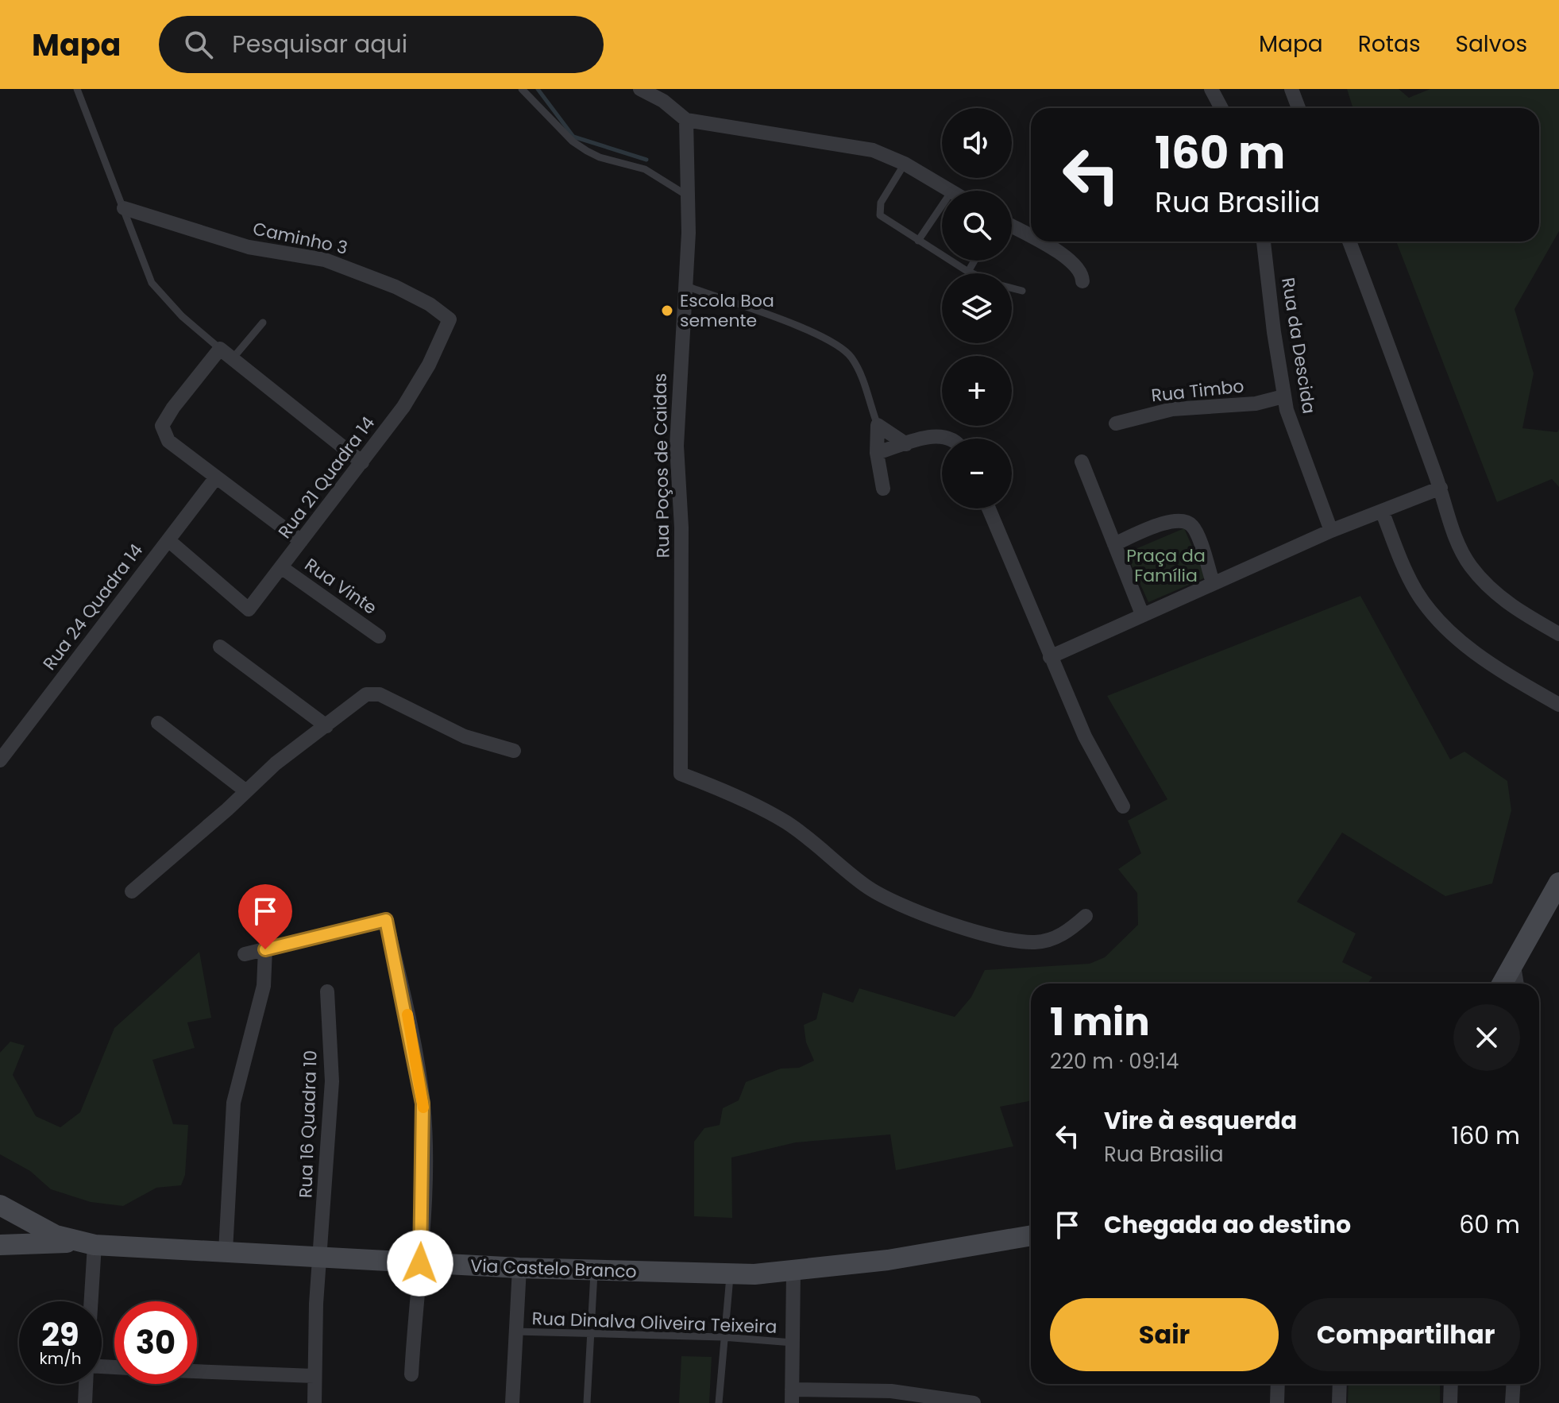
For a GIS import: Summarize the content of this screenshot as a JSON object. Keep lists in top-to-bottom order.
{
  "streets": {
    "main road": ["Via Castelo Branco"],
    "street": [
      "Caminho 3",
      "Rua da Descida",
      "Rua Timbo",
      "Rua Poços de Caidas",
      "Rua 21 Quadra 14",
      "Rua Vinte",
      "Rua 24 Quadra 14",
      "Rua 16 Quadra 10"
    ],
    "lane": ["Rua Dinalva Oliveira Teixeira"]
  },
  "crossings": [
    ["Caminho 3", "Rua 21 Quadra 14"],
    ["Rua da Descida", "Rua Timbo"],
    ["Rua 21 Quadra 14", "Rua Vinte"],
    ["Rua 21 Quadra 14", "Rua 24 Quadra 14"],
    ["Rua 16 Quadra 10", "Via Castelo Branco"]
  ],
  "parks": ["Praça da Família"],
  "places": ["Escola Boa semente"],
  "page": {
    "header": "Mapa",
    "search": "Pesquisar aqui",
    "nav": ["Mapa", "Rotas", "Salvos"],
    "map_buttons": ["+", "−"],
    "turn": ["160 m", "Rua Brasilia"],
    "heading": ["1 min", "220 m · 09:14"],
    "list": [
      {
        "name": "Vire à esquerda",
        "note": "Rua Brasilia",
        "value": "160 m"
      },
      {
        "name": "Chegada ao destino",
        "value": "60 m"
      }
    ],
    "buttons": ["Sair", "Compartilhar"],
    "speed": "29 km/h",
    "limit": "30"
  }
}
